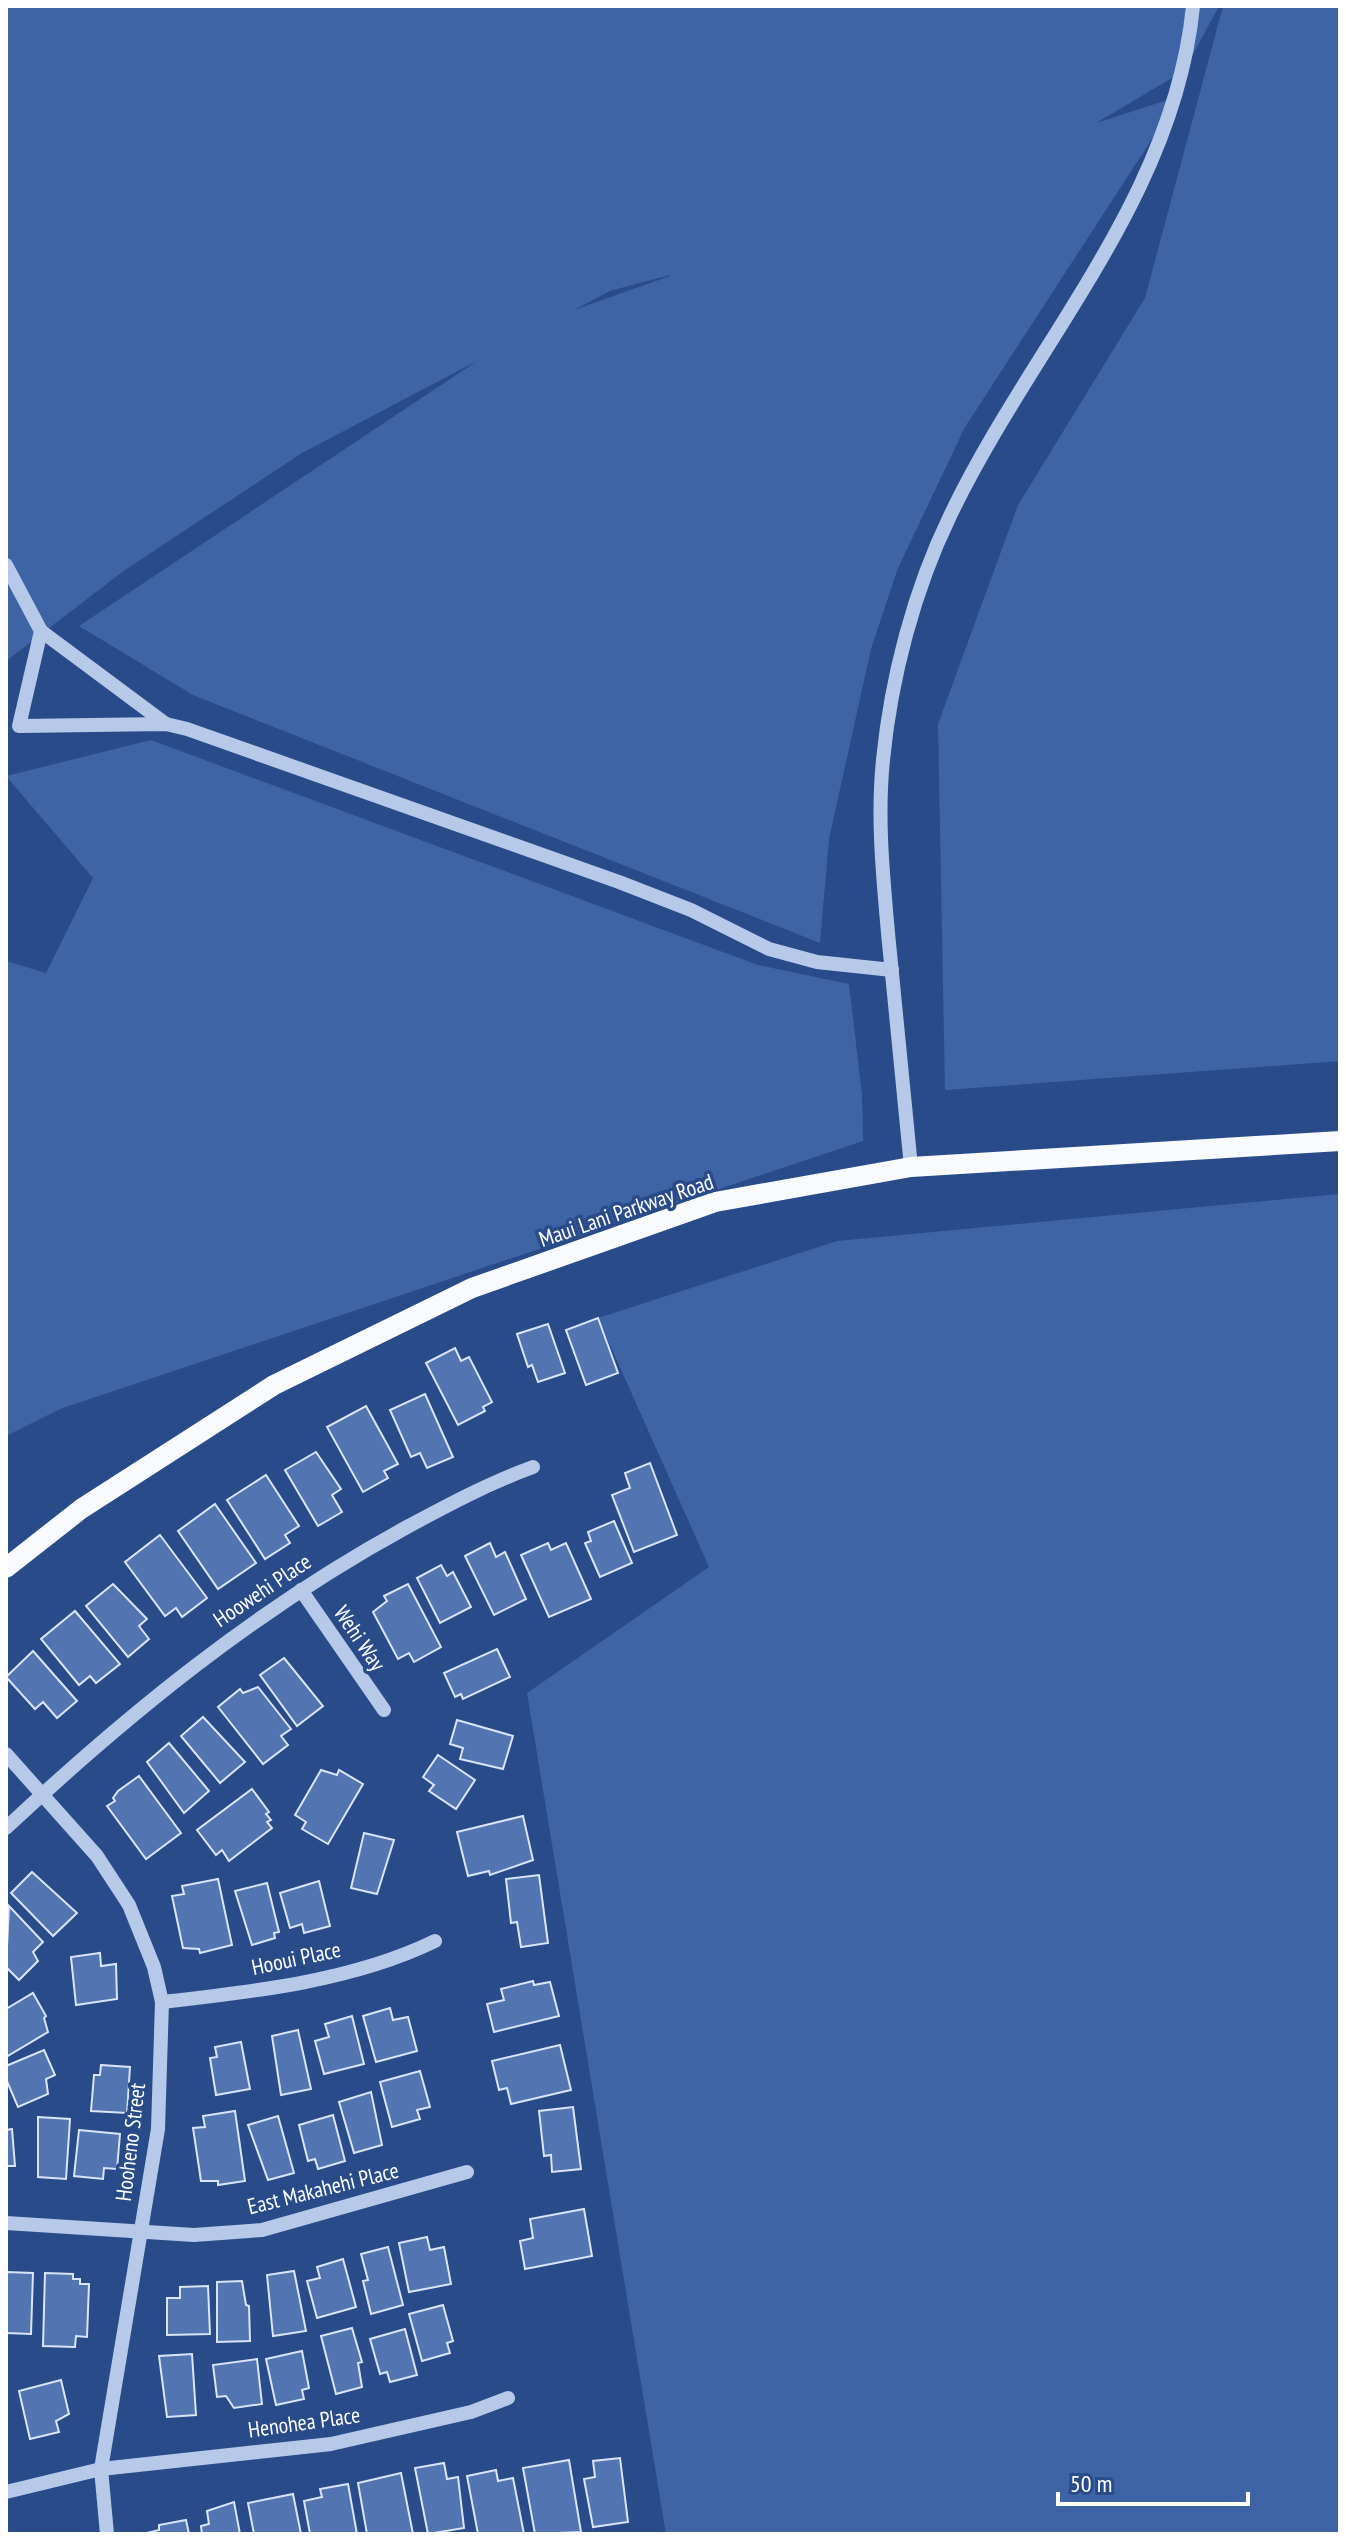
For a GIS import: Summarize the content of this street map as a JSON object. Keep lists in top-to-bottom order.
{
  "streets": {
    "main road": ["Maui Lani Parkway Road"],
    "street": [
      "Hoowehi Place",
      "Wehi Way",
      "Hooui Place",
      "Hooheno Street",
      "East Makahehi Place",
      "Henohea Place"
    ]
  },
  "crossings": [
    ["Hoowehi Place", "Wehi Way"],
    ["Hoowehi Place", "Hooheno Street"],
    ["Hooui Place", "Hooheno Street"],
    ["Hooheno Street", "East Makahehi Place"],
    ["Hooheno Street", "Henohea Place"]
  ],
  "scale_bar": "50 m"
}
